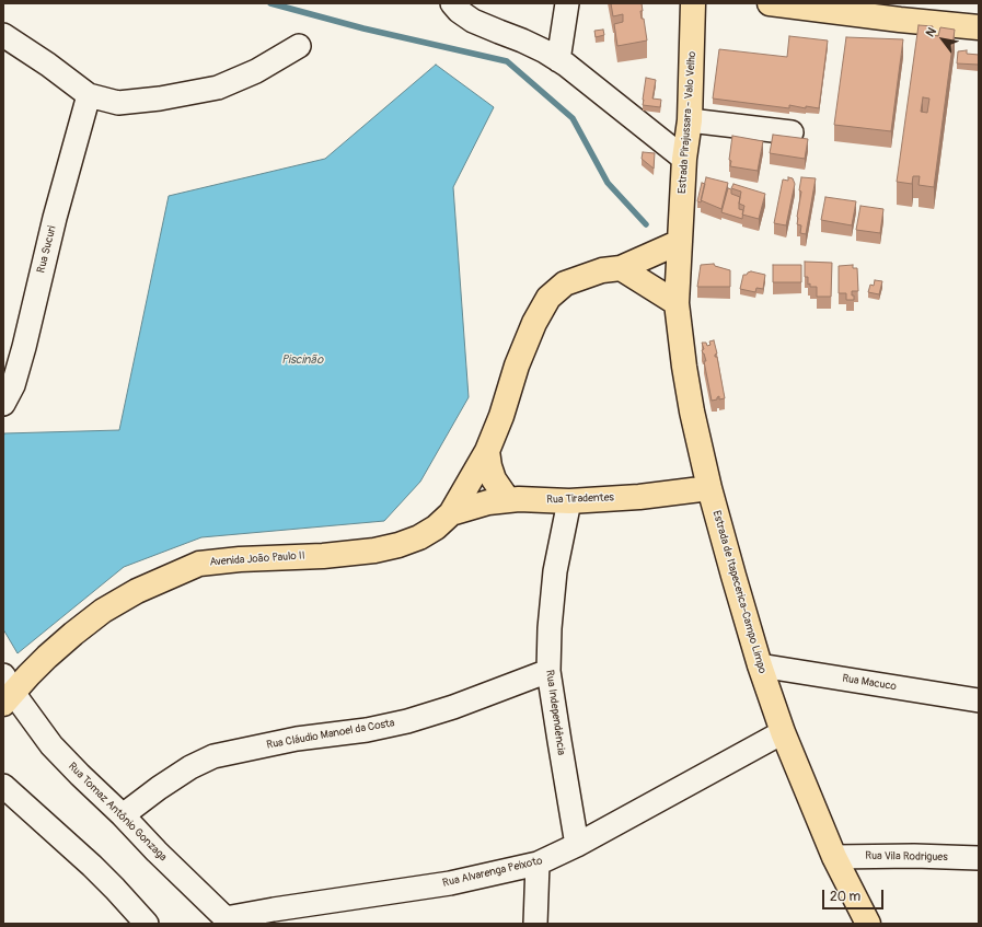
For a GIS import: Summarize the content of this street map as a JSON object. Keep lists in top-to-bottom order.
{
  "streets": {
    "main road": [
      "Estrada Pirajussara - Valo Velho",
      "Rua Tiradentes",
      "Avenida João Paulo II",
      "Estrada de Itapecerica-Campo Limpo"
    ],
    "street": [
      "Rua Sucuri",
      "Rua Macuco",
      "Rua Independência",
      "Rua Cláudio Manoel da Costa",
      "Rua Tomaz Antônio Gonzaga",
      "Rua Vila Rodrigues",
      "Rua Alvarenga Peixoto"
    ]
  },
  "crossings": [
    ["Estrada Pirajussara - Valo Velho", "Avenida João Paulo II"],
    ["Estrada Pirajussara - Valo Velho", "Estrada de Itapecerica-Campo Limpo"],
    ["Rua Tiradentes", "Avenida João Paulo II"],
    ["Rua Tiradentes", "Estrada de Itapecerica-Campo Limpo"],
    ["Rua Tiradentes", "Rua Independência"],
    ["Avenida João Paulo II", "Estrada de Itapecerica-Campo Limpo"],
    ["Avenida João Paulo II", "Rua Tomaz Antônio Gonzaga"],
    ["Estrada de Itapecerica-Campo Limpo", "Rua Macuco"],
    ["Estrada de Itapecerica-Campo Limpo", "Rua Vila Rodrigues"],
    ["Estrada de Itapecerica-Campo Limpo", "Rua Alvarenga Peixoto"],
    ["Rua Independência", "Rua Cláudio Manoel da Costa"],
    ["Rua Independência", "Rua Alvarenga Peixoto"],
    ["Rua Cláudio Manoel da Costa", "Rua Tomaz Antônio Gonzaga"],
    ["Rua Tomaz Antônio Gonzaga", "Rua Alvarenga Peixoto"]
  ],
  "water": ["Piscinão"],
  "scale_bar": "20 m",
  "north": "top left"
}
